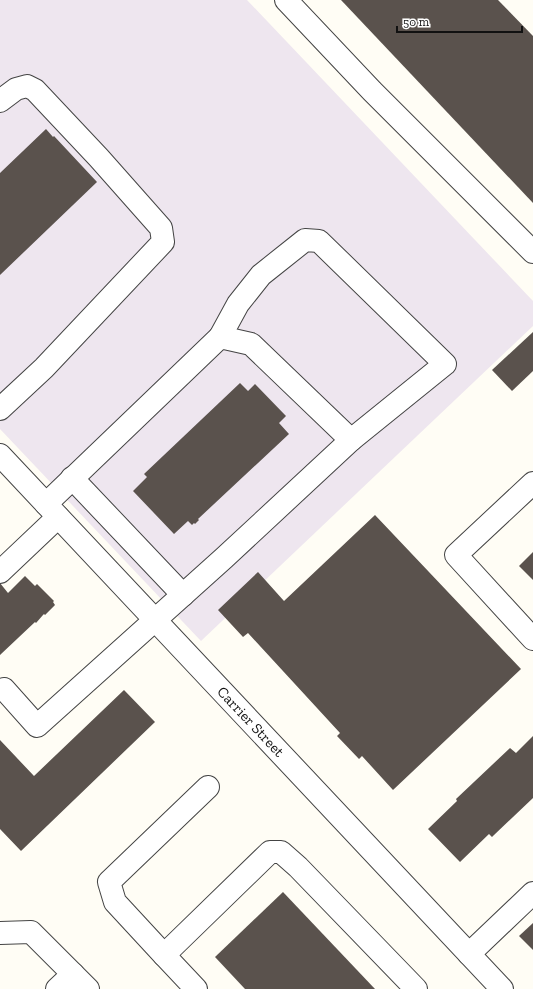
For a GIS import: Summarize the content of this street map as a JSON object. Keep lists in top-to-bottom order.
{
  "streets": {
    "street": ["Carrier Street"]
  },
  "scale_bar": "50 m"
}
